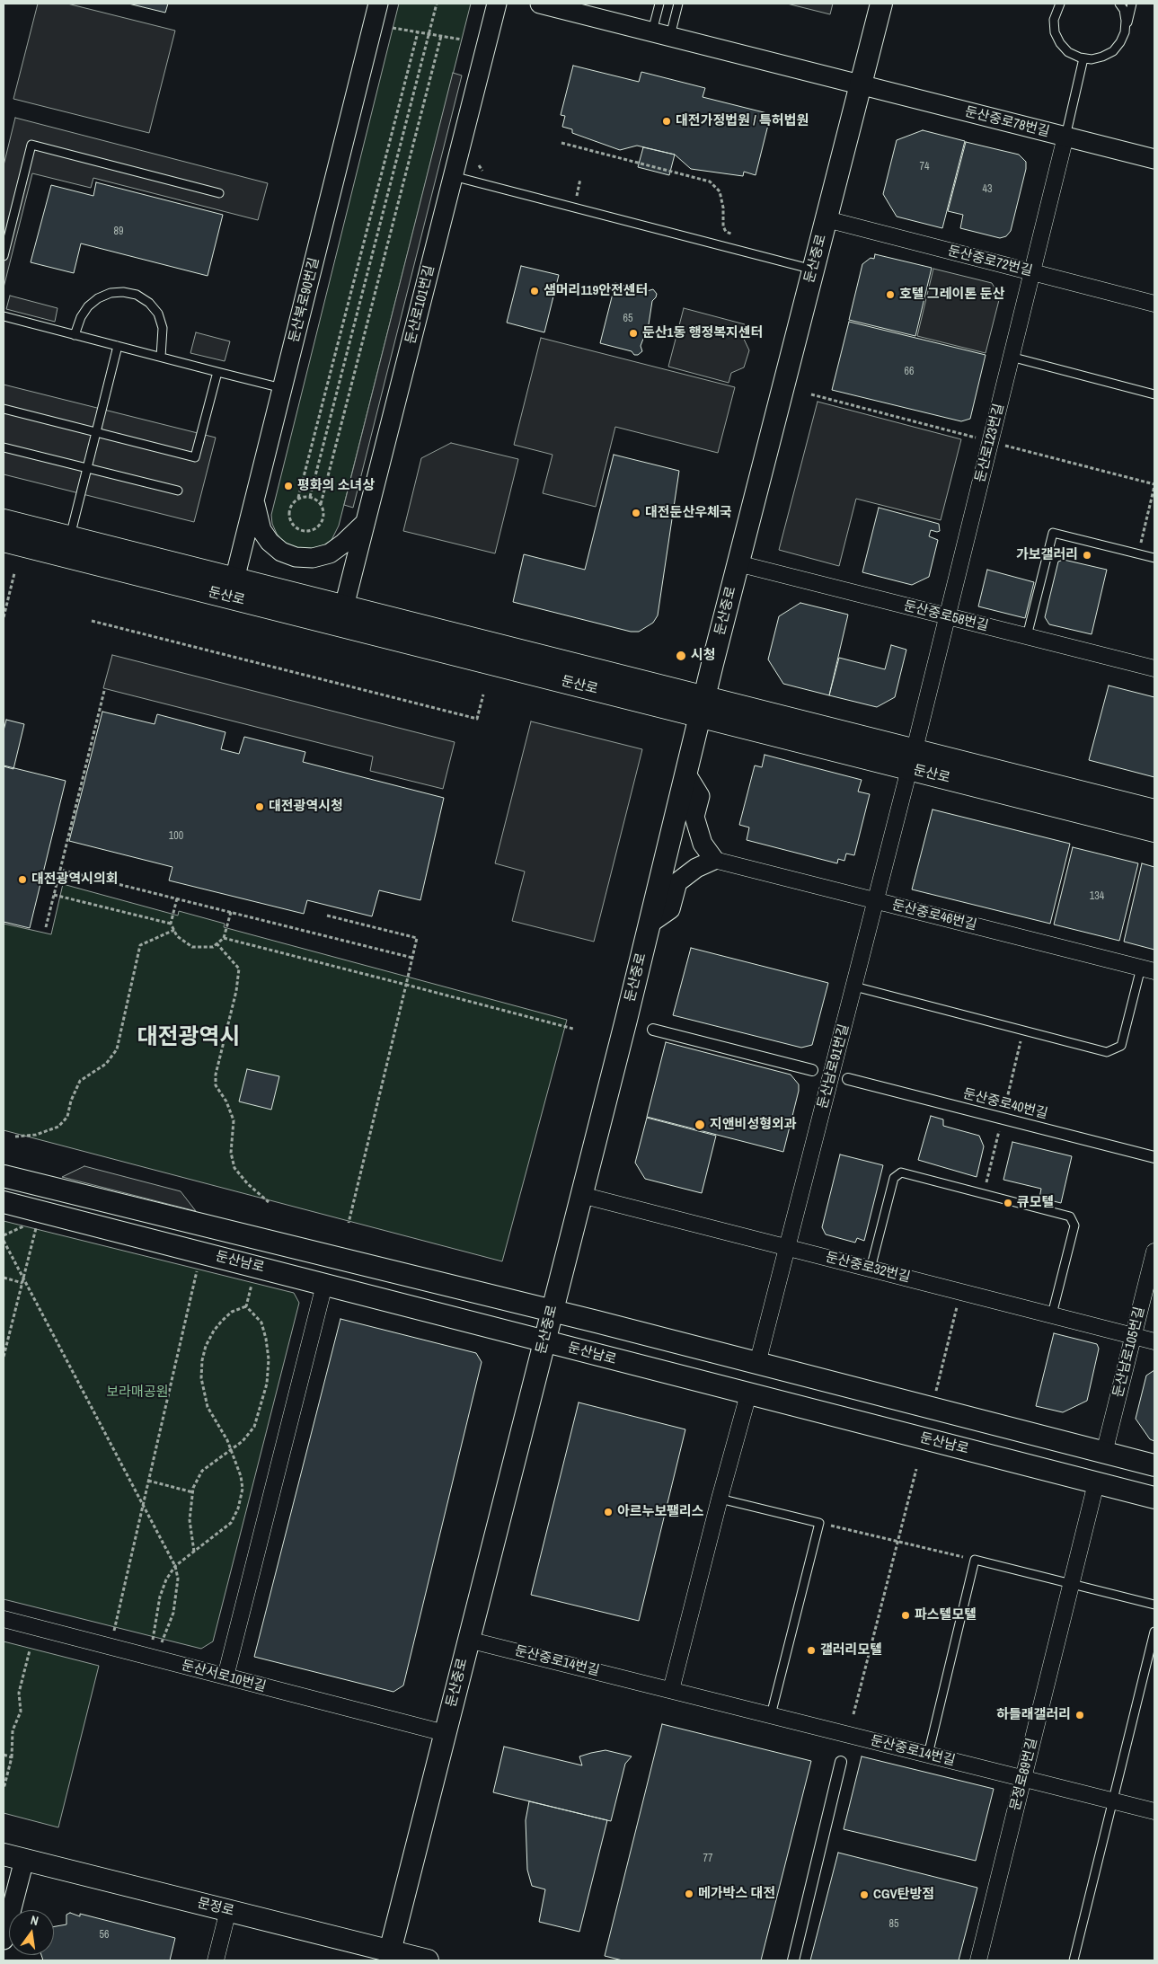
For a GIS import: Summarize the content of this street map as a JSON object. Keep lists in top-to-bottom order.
{
  "streets": {
    "main road": [
      "둔산중로",
      "둔산로",
      "둔산남로",
      "문정로"
    ],
    "street": [
      "둔산중로78번길",
      "둔산중로72번길",
      "둔산북로90번길",
      "둔산로101번길",
      "둔산로123번길",
      "둔산중로58번길",
      "둔산중로46번길",
      "둔산남로91번길",
      "둔산중로40번길",
      "둔산중로32번길",
      "둔산남로105번길",
      "둔산중로14번길",
      "둔산서로10번길",
      "문정로89번길"
    ]
  },
  "crossings": [
    ["둔산중로78번길", "둔산중로"],
    ["둔산중로78번길", "둔산로123번길"],
    ["둔산중로", "둔산중로72번길"],
    ["둔산중로", "둔산로"],
    ["둔산중로", "둔산중로58번길"],
    ["둔산중로", "둔산남로"],
    ["둔산중로", "둔산중로32번길"],
    ["둔산중로", "둔산중로14번길"],
    ["둔산중로", "둔산서로10번길"],
    ["둔산중로", "문정로"],
    ["둔산중로72번길", "둔산로123번길"],
    ["둔산북로90번길", "둔산로"],
    ["둔산로101번길", "둔산로"],
    ["둔산로123번길", "둔산로"],
    ["둔산로123번길", "둔산중로58번길"],
    ["둔산로", "둔산남로91번길"],
    ["둔산중로46번길", "둔산남로91번길"],
    ["둔산남로91번길", "둔산남로"],
    ["둔산남로91번길", "둔산중로32번길"],
    ["둔산남로", "둔산남로105번길"],
    ["둔산남로", "문정로89번길"],
    ["둔산중로32번길", "둔산남로105번길"],
    ["둔산중로14번길", "문정로89번길"]
  ],
  "districts": ["대전광역시"],
  "parks": ["보라매공원"],
  "places": [
    "대전가정법원 / 특허법원",
    "샘머리119안전센터",
    "호텔 그레이톤 둔산",
    "둔산1동 행정복지센터",
    "평화의 소녀상",
    "대전둔산우체국",
    "가보갤러리",
    "시청",
    "대전광역시청",
    "대전광역시의회",
    "지앤비성형외과",
    "큐모텔",
    "아르누보팰리스",
    "파스텔모텔",
    "갤러리모텔",
    "하들래갤러리",
    "메가박스 대전",
    "CGV탄방점"
  ],
  "house_numbers": [
    "74",
    "43",
    "89",
    "65",
    "66",
    "100",
    "134",
    "77",
    "85",
    "56"
  ],
  "north": "top"
}
